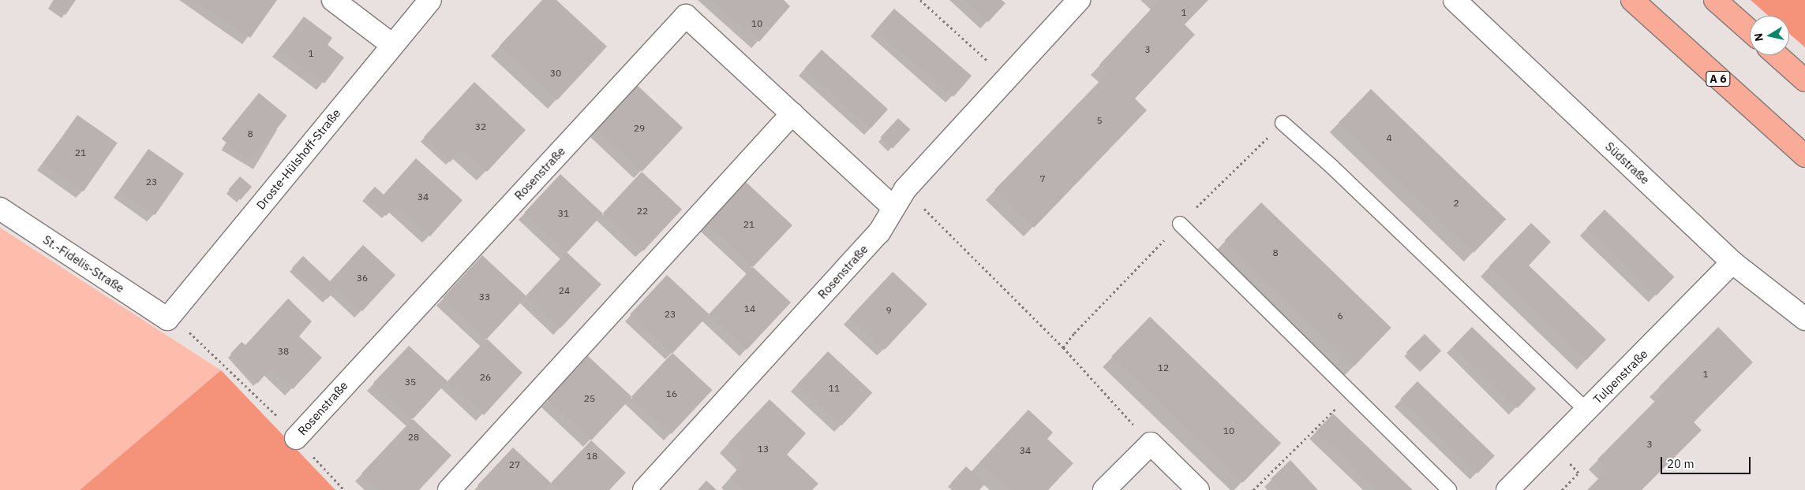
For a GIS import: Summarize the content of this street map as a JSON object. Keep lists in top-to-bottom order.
{
  "streets": {
    "highway": ["A 6"],
    "street": [
      "Droste-Hülshoff-Straße",
      "Südstraße",
      "Rosenstraße",
      "St.-Fidelis-Straße",
      "Tulpenstraße"
    ]
  },
  "crossings": [
    ["Droste-Hülshoff-Straße", "St.-Fidelis-Straße"],
    ["Südstraße", "Tulpenstraße"]
  ],
  "house_numbers": [
    "1",
    "10",
    "3",
    "1",
    "30",
    "5",
    "32",
    "29",
    "8",
    "4",
    "21",
    "7",
    "23",
    "34",
    "2",
    "22",
    "31",
    "21",
    "8",
    "36",
    "24",
    "33",
    "14",
    "9",
    "23",
    "6",
    "38",
    "12",
    "1",
    "26",
    "35",
    "11",
    "16",
    "25",
    "10",
    "28",
    "3",
    "13",
    "34",
    "18",
    "27"
  ],
  "scale_bar": "20 m",
  "north": "left"
}
